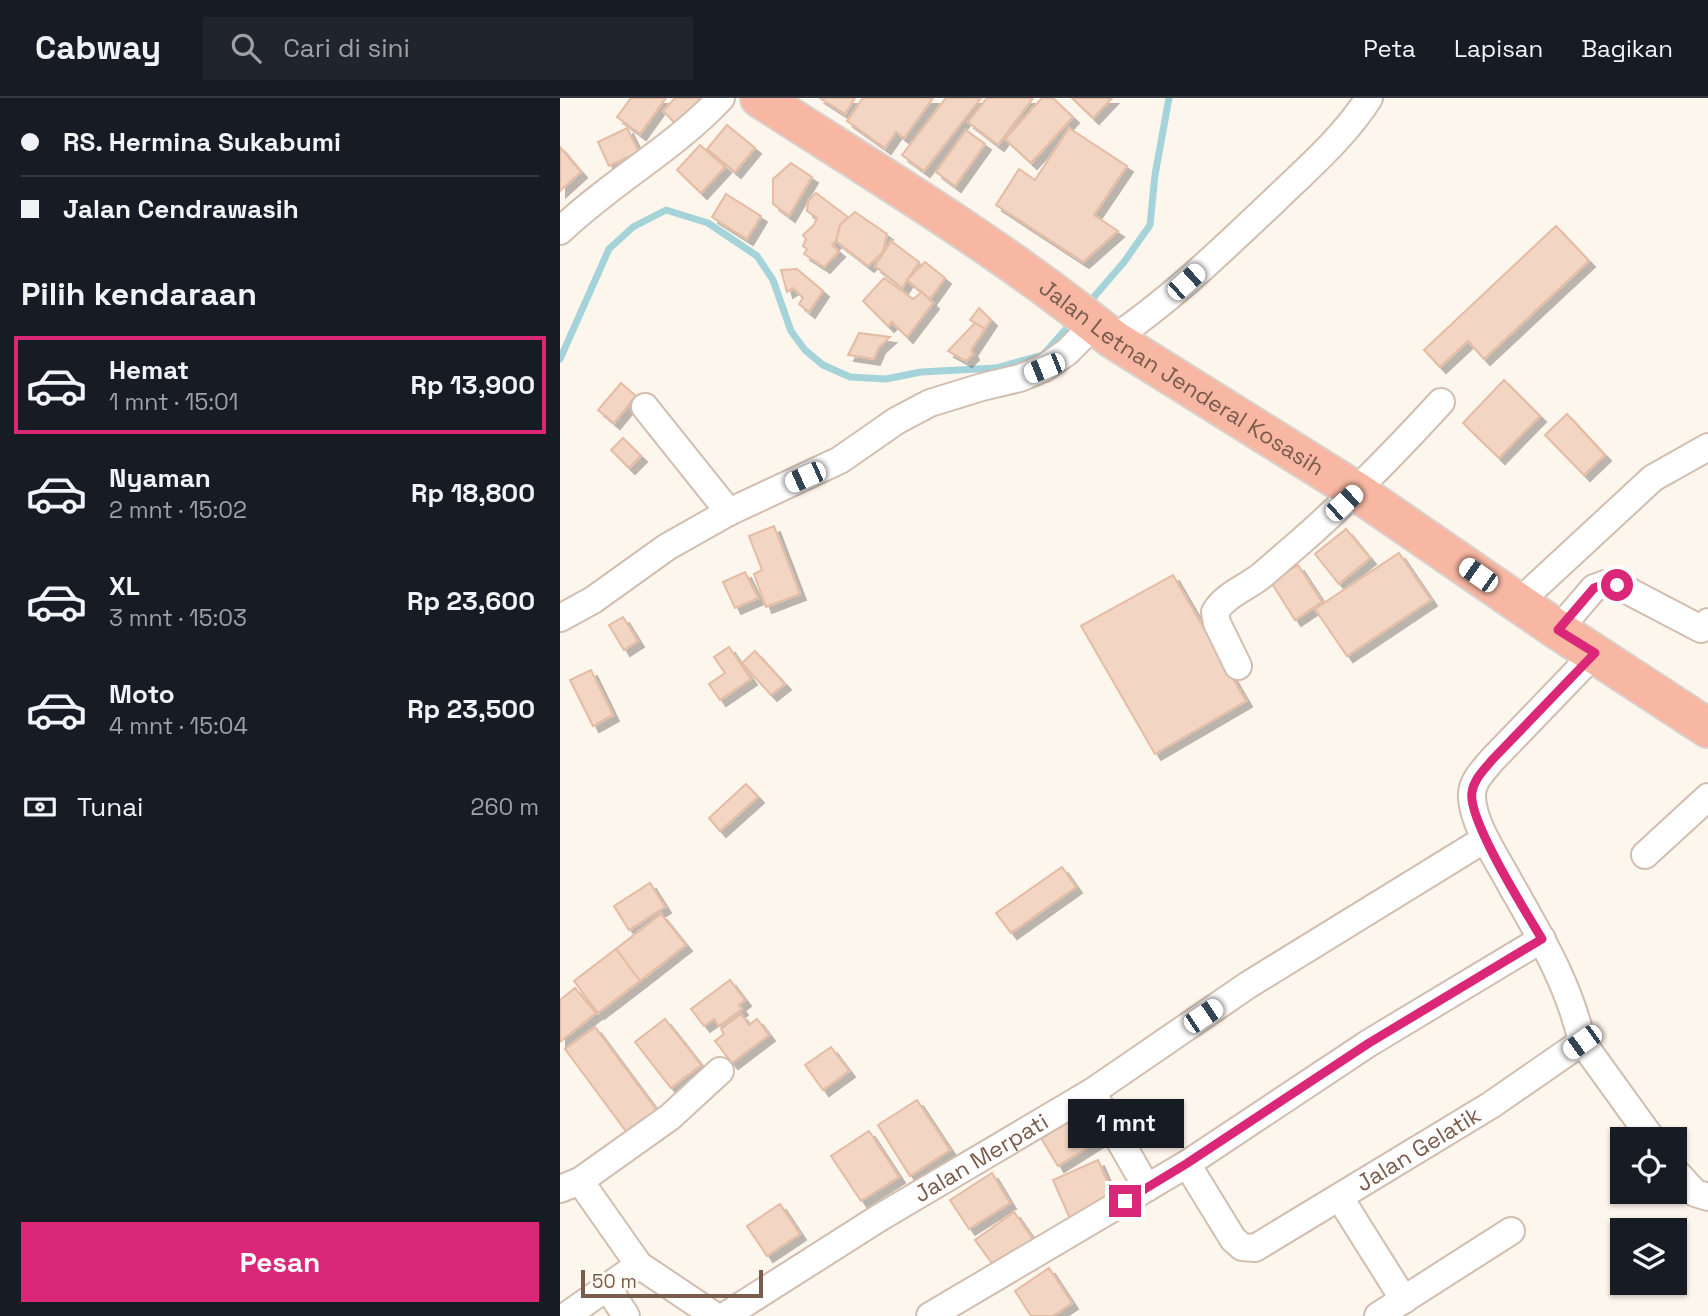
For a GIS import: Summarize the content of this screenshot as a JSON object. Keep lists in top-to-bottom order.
{
  "streets": {
    "highway": ["Jalan Letnan Jenderal Kosasih"],
    "street": ["Jalan Gelatik", "Jalan Merpati"]
  },
  "scale_bar": "50 m",
  "page": {
    "header": "Cabway",
    "search": "Cari di sini",
    "nav": ["Peta", "Lapisan", "Bagikan"],
    "banner": ["RS. Hermina Sukabumi", "Jalan Cendrawasih"],
    "heading": "Pilih kendaraan",
    "list": [
      {
        "name": "Hemat",
        "note": "1 mnt · 15:01",
        "value": "Rp 13,900"
      },
      {
        "name": "Nyaman",
        "note": "2 mnt · 15:02",
        "value": "Rp 18,800"
      },
      {
        "name": "XL",
        "note": "3 mnt · 15:03",
        "value": "Rp 23,600"
      },
      {
        "name": "Moto",
        "note": "4 mnt · 15:04",
        "value": "Rp 23,500"
      }
    ],
    "pay": ["Tunai", "260 m"],
    "bubble": "1 mnt",
    "buttons": "Pesan",
    "scale": "50 m"
  }
}
